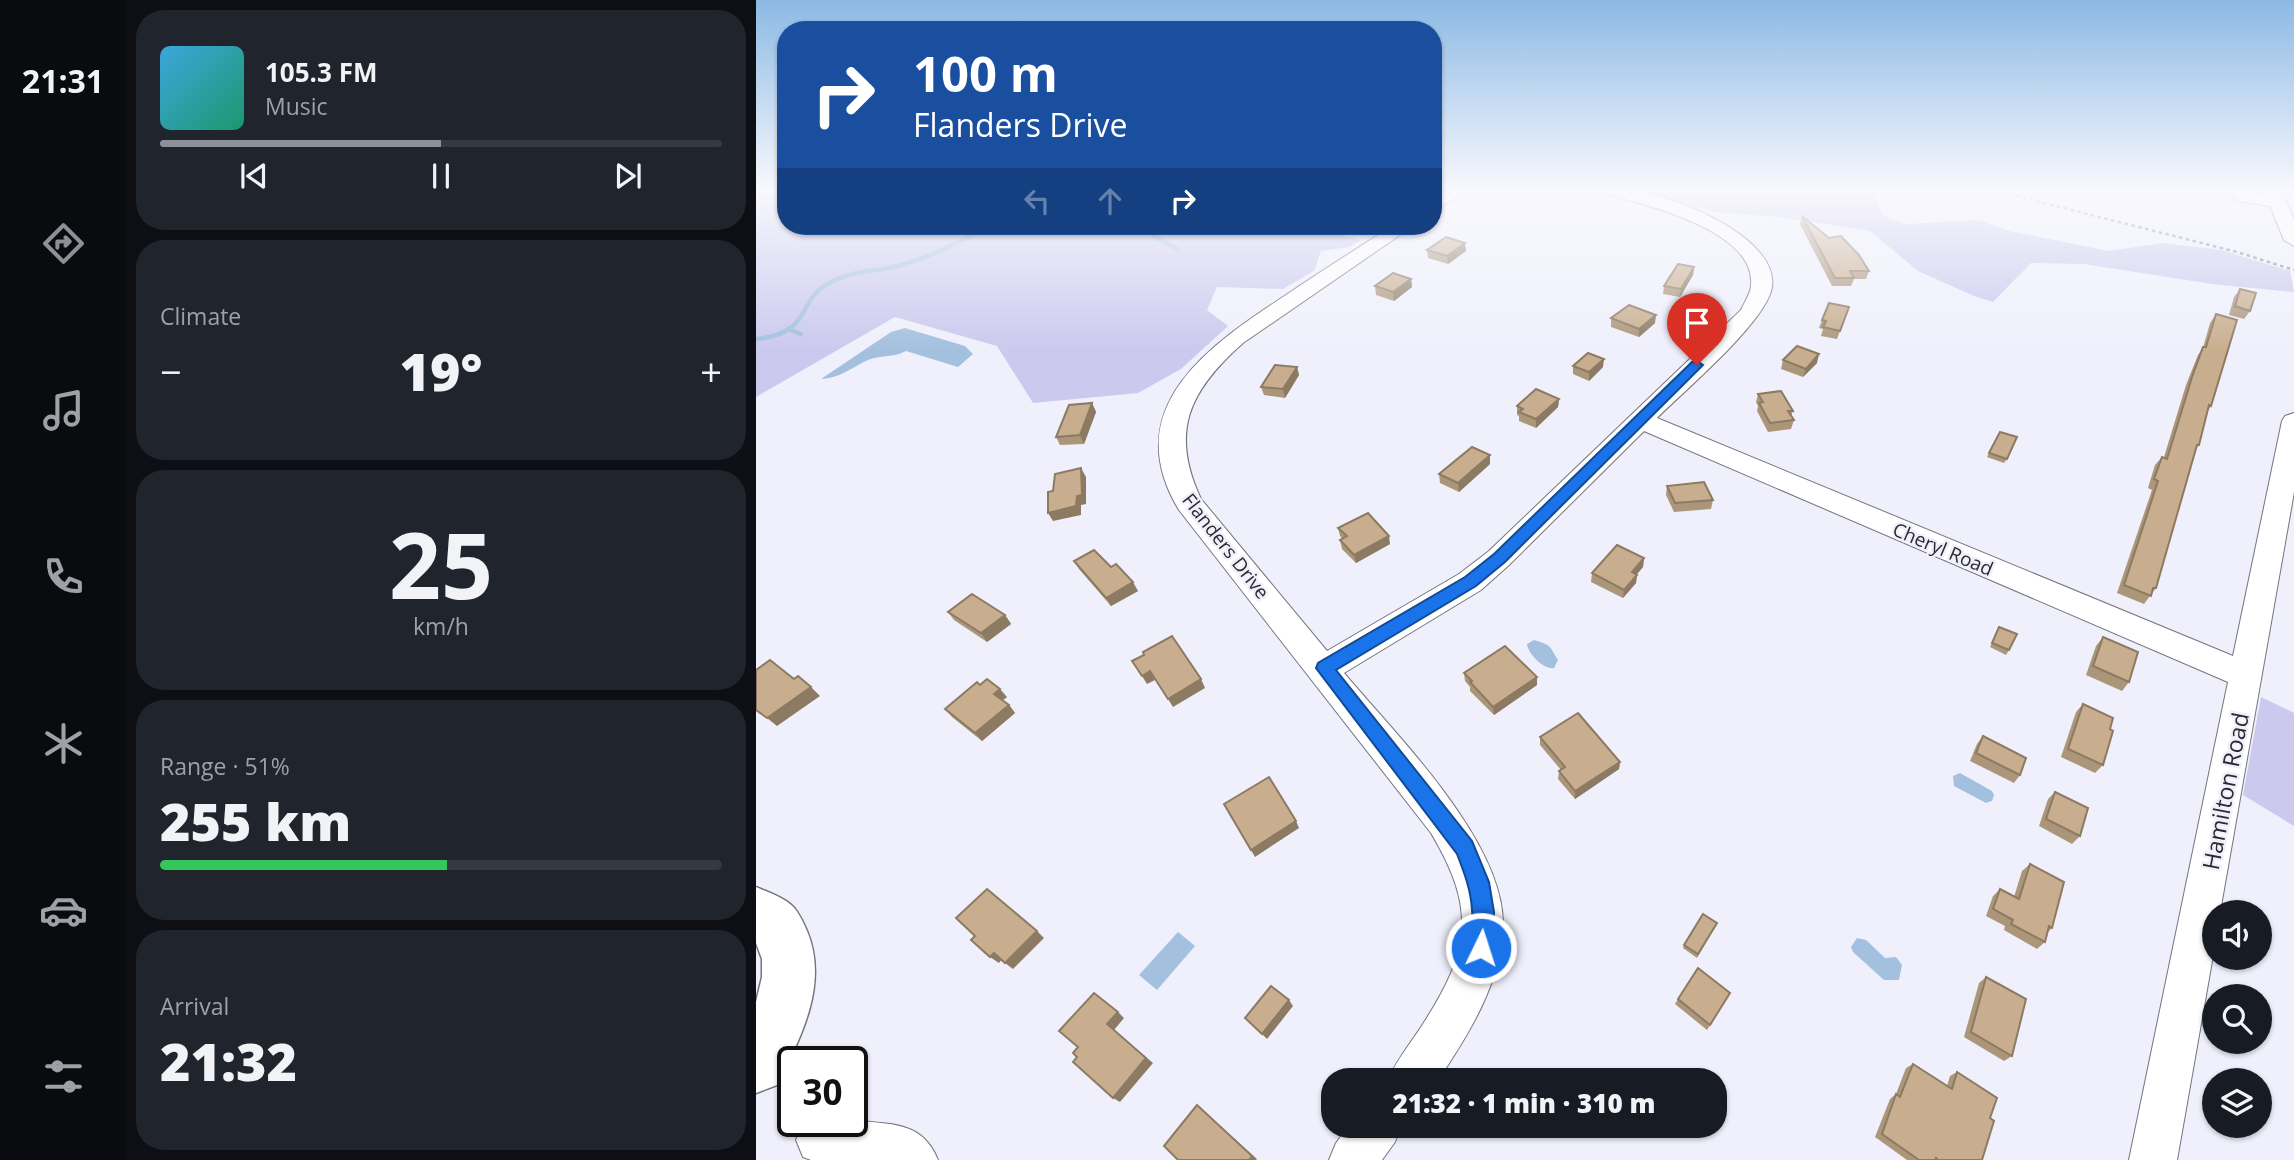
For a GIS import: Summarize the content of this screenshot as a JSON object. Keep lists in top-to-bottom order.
{
  "streets": {
    "street": ["Flanders Drive", "Cheryl Road", "Hamilton Road"]
  },
  "crossings": [
    ["Cheryl Road", "Hamilton Road"]
  ],
  "page": {
    "tabs": "21:31",
    "turn": ["100 m", "Flanders Drive"],
    "song": ["105.3 FM", "Music"],
    "tile": [
      "Climate",
      ["25", "km/h"],
      ["Range · 51%", "255 km"],
      ["Arrival", "21:32"]
    ],
    "heat": ["−", "19°", "+"],
    "limit": "30",
    "trip": "21:32 · 1 min · 310 m"
  }
}
